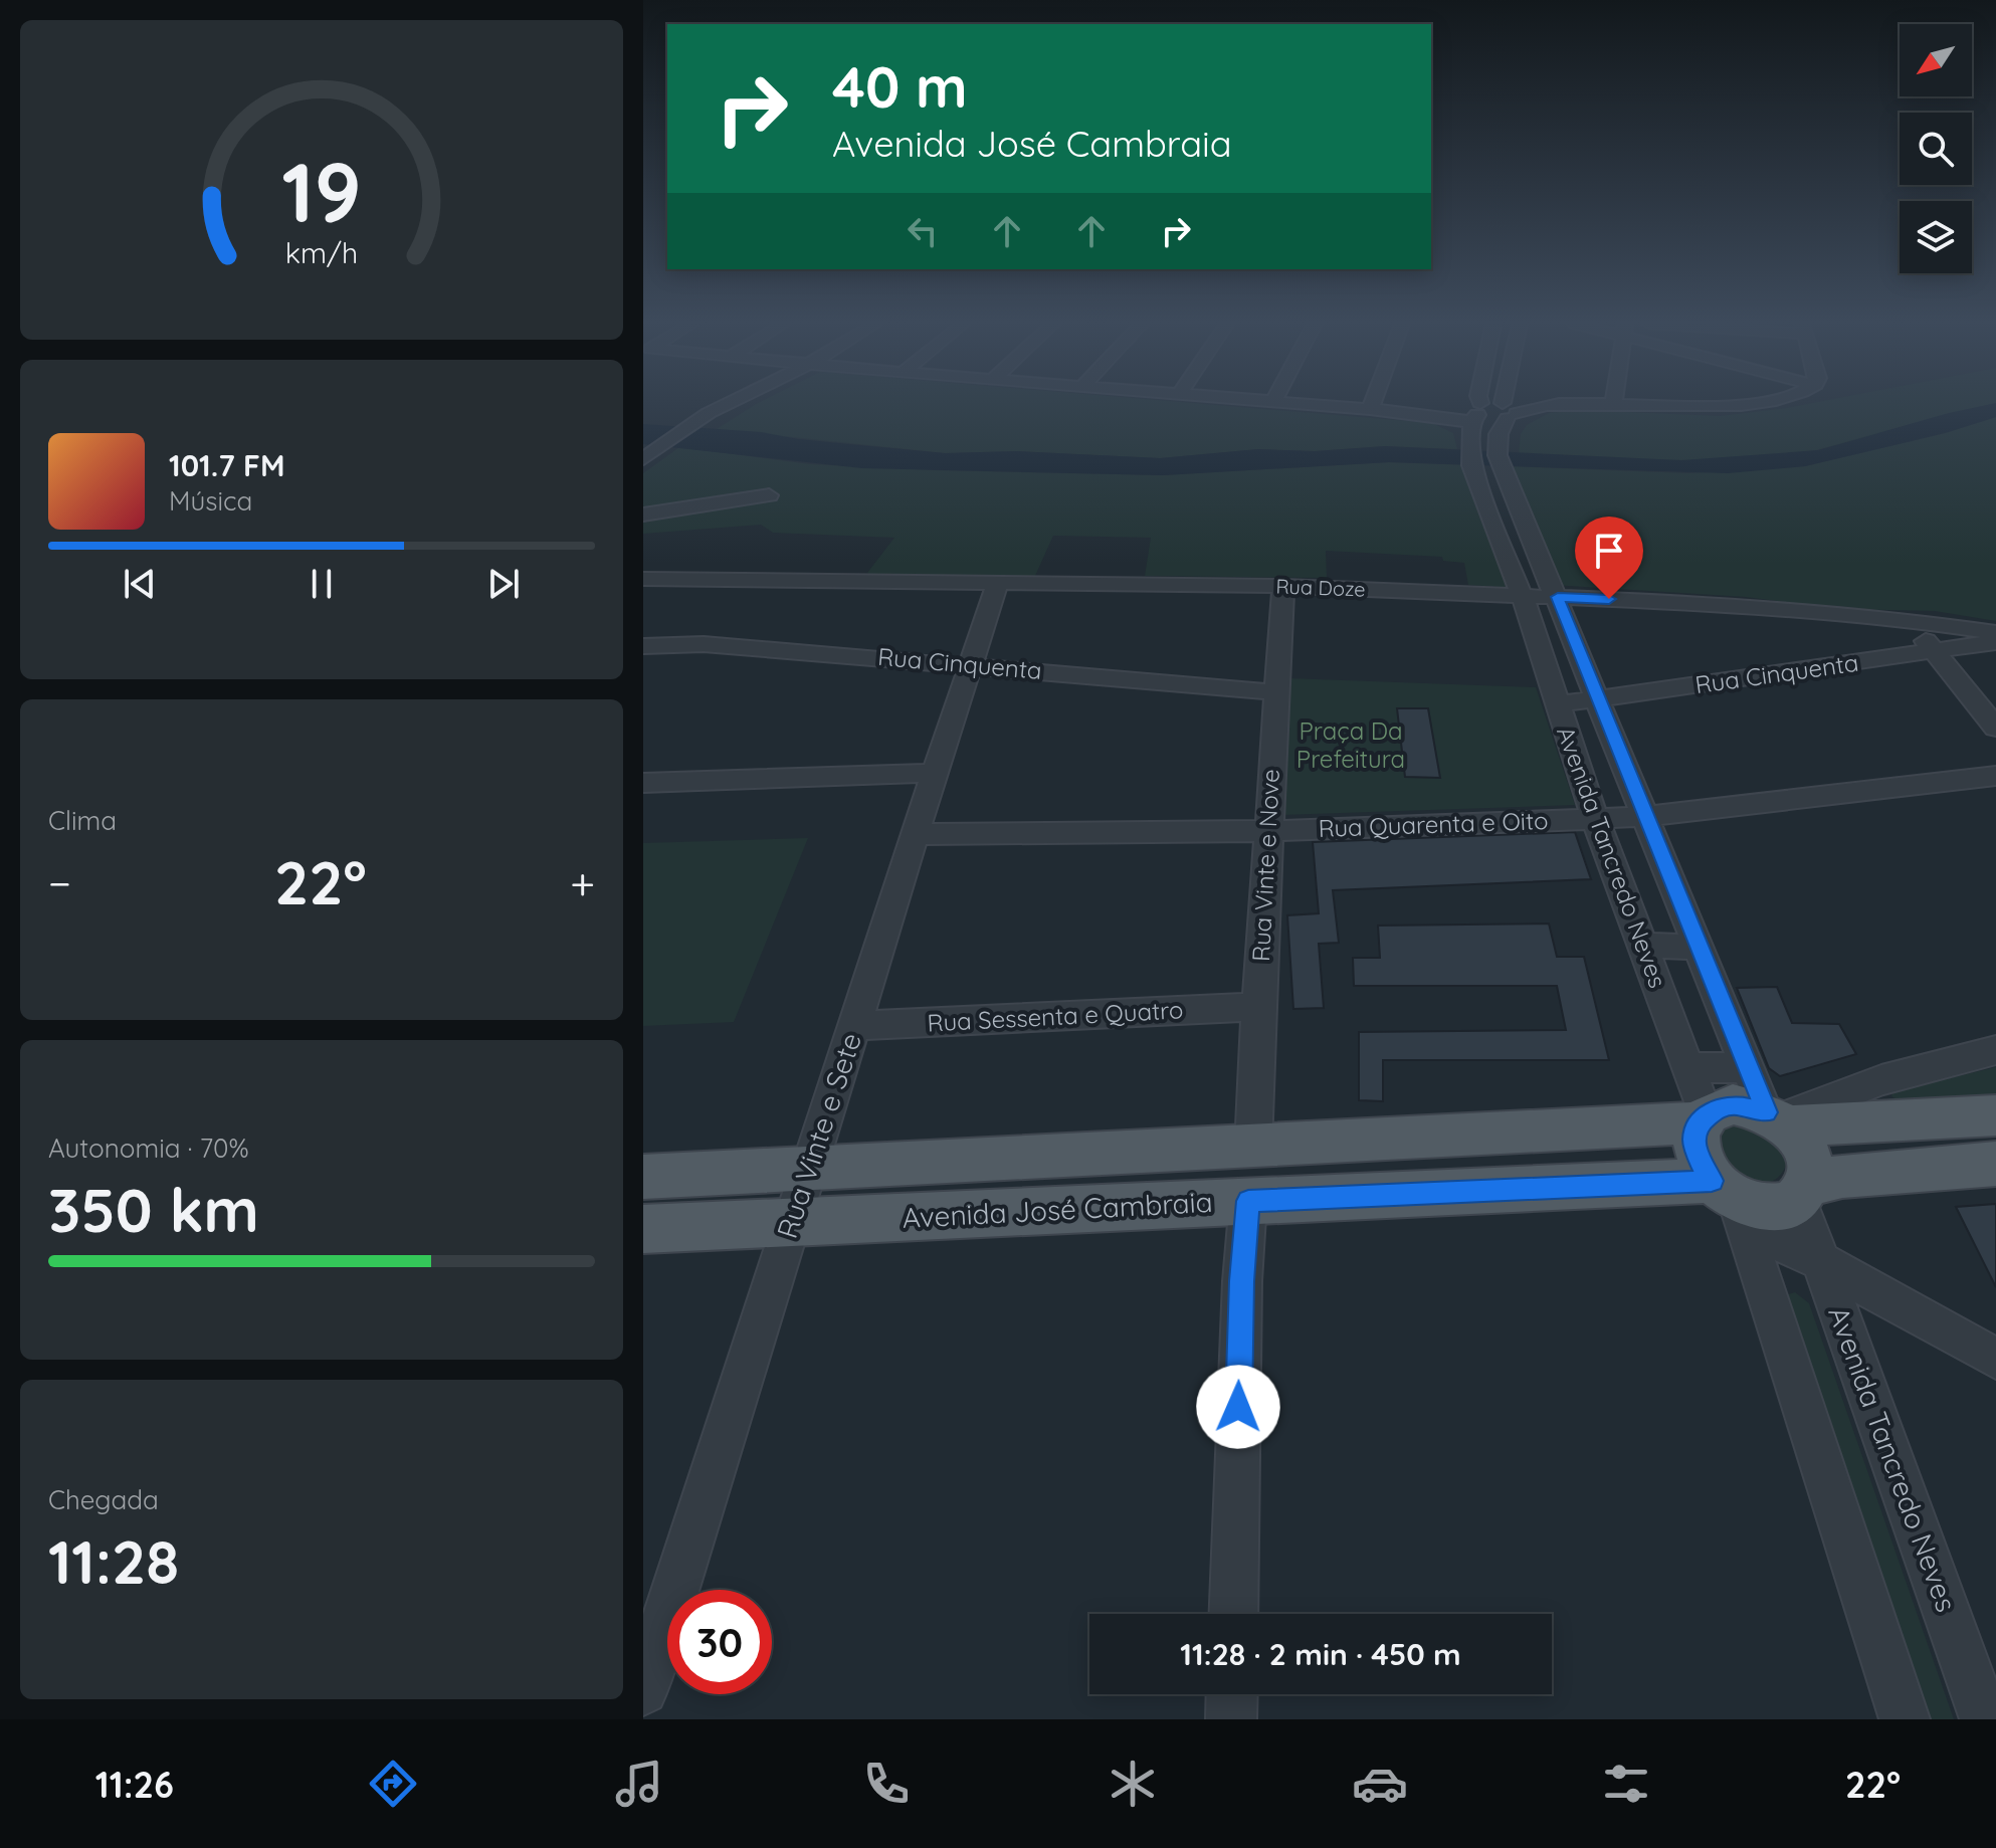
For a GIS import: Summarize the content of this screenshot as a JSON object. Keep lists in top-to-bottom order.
{
  "streets": {
    "main road": ["Avenida José Cambraia"],
    "street": [
      "Rua Doze",
      "Rua Cinquenta",
      "Rua Quarenta e Oito",
      "Avenida Tancredo Neves",
      "Rua Vinte e Nove",
      "Rua Sessenta e Quatro",
      "Rua Vinte e Sete"
    ]
  },
  "crossings": [
    ["Rua Doze", "Avenida Tancredo Neves"],
    ["Rua Doze", "Rua Vinte e Nove"],
    ["Rua Doze", "Rua Vinte e Sete"],
    ["Rua Cinquenta", "Avenida Tancredo Neves"],
    ["Rua Cinquenta", "Rua Vinte e Nove"],
    ["Rua Cinquenta", "Rua Vinte e Sete"],
    ["Rua Quarenta e Oito", "Avenida Tancredo Neves"],
    ["Rua Quarenta e Oito", "Rua Vinte e Nove"],
    ["Rua Quarenta e Oito", "Rua Vinte e Sete"],
    ["Avenida Tancredo Neves", "Avenida José Cambraia"],
    ["Rua Vinte e Nove", "Rua Sessenta e Quatro"],
    ["Rua Sessenta e Quatro", "Rua Vinte e Sete"],
    ["Rua Vinte e Sete", "Avenida José Cambraia"]
  ],
  "parks": ["Praça Da Prefeitura"],
  "north": "bottom left",
  "page": {
    "turn": ["40 m", "Avenida José Cambraia"],
    "song": ["101.7 FM", "Música"],
    "tile": [
      "Clima",
      ["Autonomia · 70%", "350 km"],
      ["Chegada", "11:28"]
    ],
    "heat": ["−", "22°", "+"],
    "limit": "30",
    "trip": "11:28 · 2 min · 450 m",
    "tabs": ["11:26", "22°"],
    "gauge": ["19", "km/h"]
  }
}
